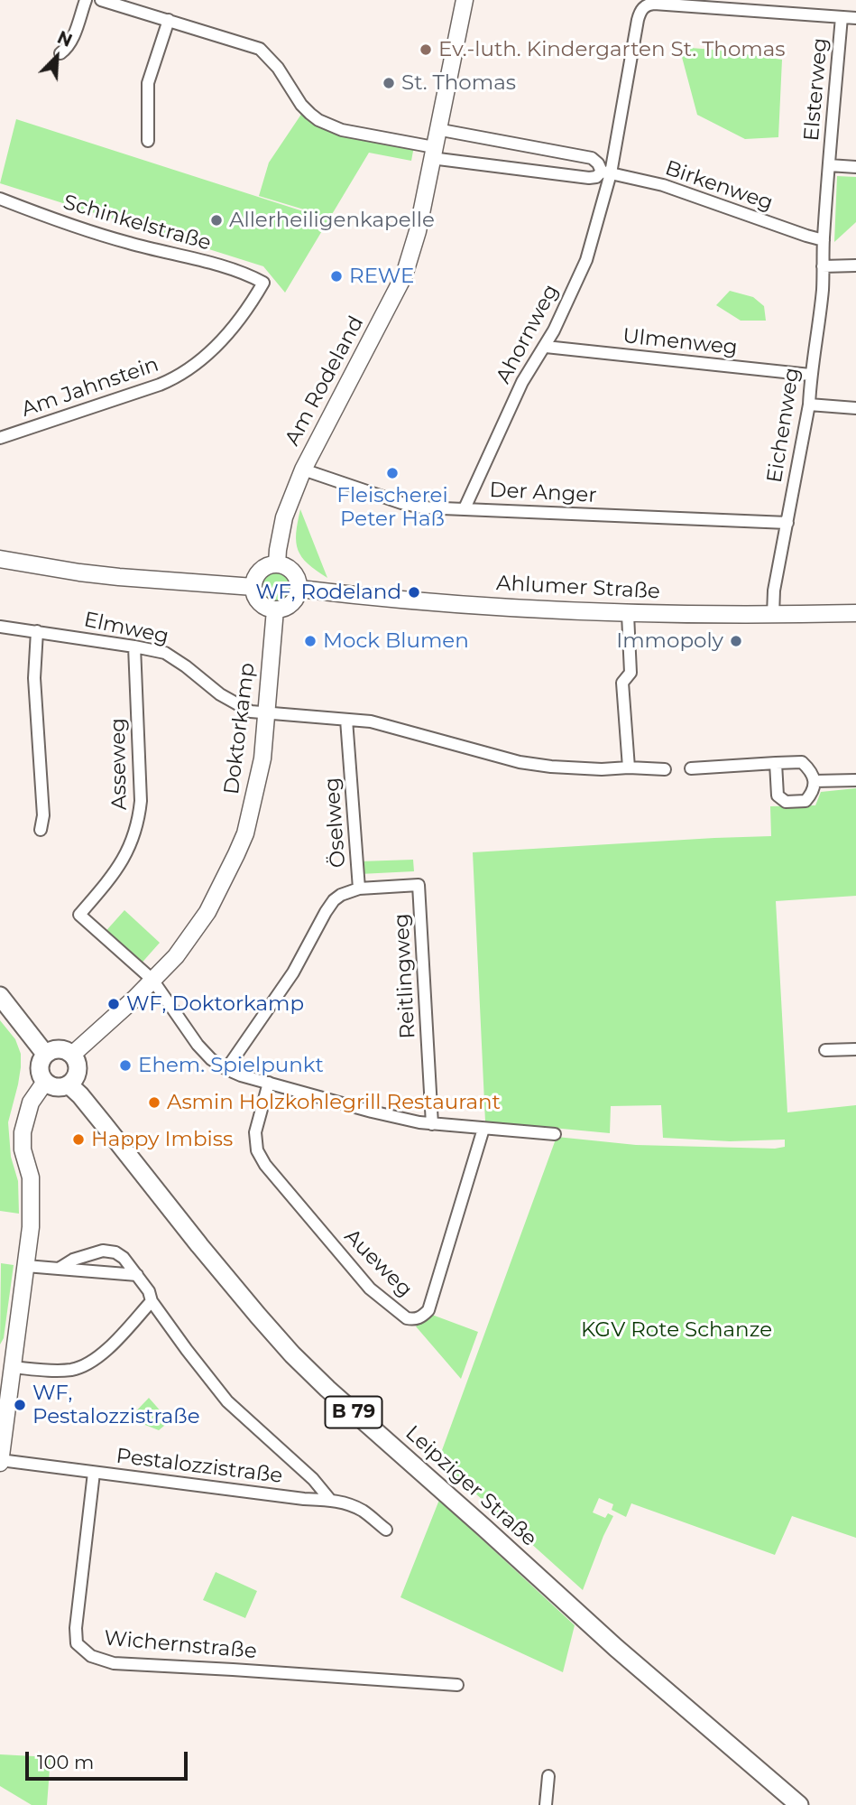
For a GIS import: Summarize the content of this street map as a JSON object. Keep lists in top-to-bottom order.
{
  "streets": {
    "main road": ["B 79", "Leipziger Straße"],
    "street": [
      "Elsterweg",
      "Birkenweg",
      "Schinkelstraße",
      "Ahornweg",
      "Ulmenweg",
      "Am Rodeland",
      "Am Jahnstein",
      "Eichenweg",
      "Der Anger",
      "Ahlumer Straße",
      "Elmweg",
      "Doktorkamp",
      "Asseweg",
      "Öselweg",
      "Reitlingweg",
      "Aueweg",
      "Pestalozzistraße",
      "Wichernstraße"
    ]
  },
  "crossings": [
    ["Elsterweg", "Birkenweg"],
    ["Elsterweg", "Ahornweg"],
    ["Elsterweg", "Eichenweg"],
    ["Birkenweg", "Ahornweg"],
    ["Birkenweg", "Am Rodeland"],
    ["Birkenweg", "Eichenweg"],
    ["Schinkelstraße", "Am Jahnstein"],
    ["Ahornweg", "Ulmenweg"],
    ["Ahornweg", "Der Anger"],
    ["Ulmenweg", "Eichenweg"],
    ["Am Rodeland", "Der Anger"],
    ["Am Rodeland", "Ahlumer Straße"],
    ["Am Rodeland", "Doktorkamp"],
    ["Eichenweg", "Der Anger"],
    ["Eichenweg", "Ahlumer Straße"],
    ["Ahlumer Straße", "Doktorkamp"],
    ["Elmweg", "Doktorkamp"],
    ["Elmweg", "Asseweg"],
    ["Doktorkamp", "Asseweg"],
    ["Doktorkamp", "Leipziger Straße"],
    ["Asseweg", "Öselweg"],
    ["Asseweg", "Reitlingweg"],
    ["Asseweg", "Aueweg"],
    ["Öselweg", "Reitlingweg"],
    ["Pestalozzistraße", "Wichernstraße"]
  ],
  "parks": ["KGV Rote Schanze"],
  "places": [
    "Ev.-luth. Kindergarten St. Thomas",
    "St. Thomas",
    "Allerheiligenkapelle",
    "REWE",
    "Fleischerei Peter Haß",
    "WF, Rodeland",
    "Mock Blumen",
    "Immopoly",
    "WF, Doktorkamp",
    "Ehem. Spielpunkt",
    "Asmin Holzkohlegrill Restaurant",
    "Happy Imbiss",
    "WF, Pestalozzistraße"
  ],
  "scale_bar": "100 m",
  "north": "top right"
}
